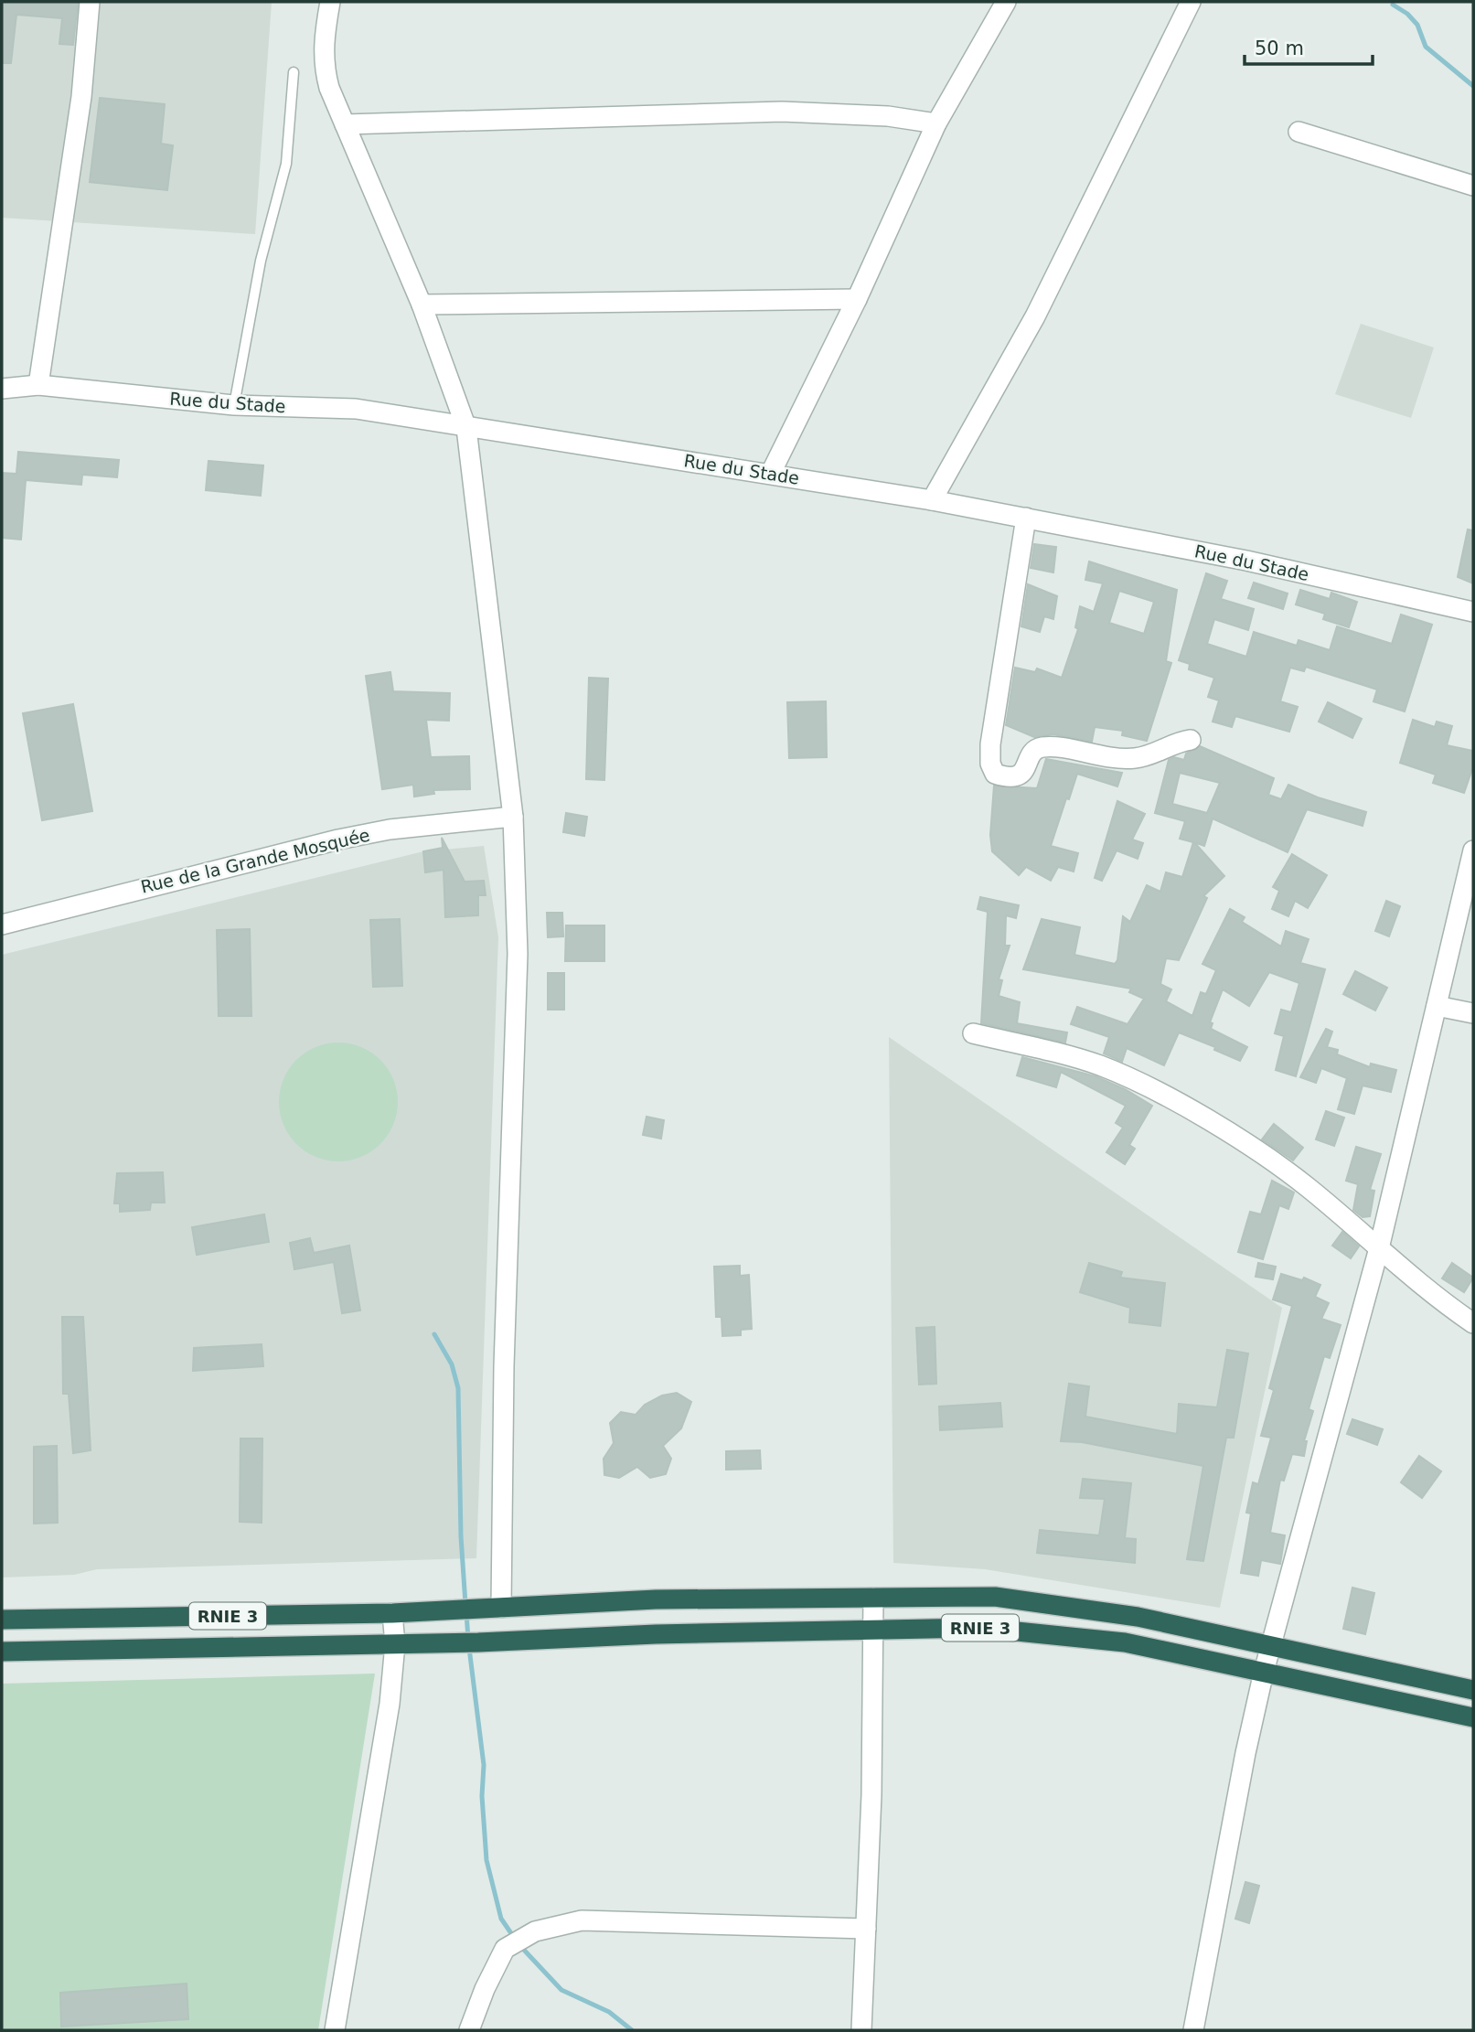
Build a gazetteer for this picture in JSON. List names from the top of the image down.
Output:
{
  "streets": {
    "highway": ["RNIE 3"],
    "street": ["Rue du Stade", "Rue de la Grande Mosquée"]
  },
  "scale_bar": "50 m"
}
